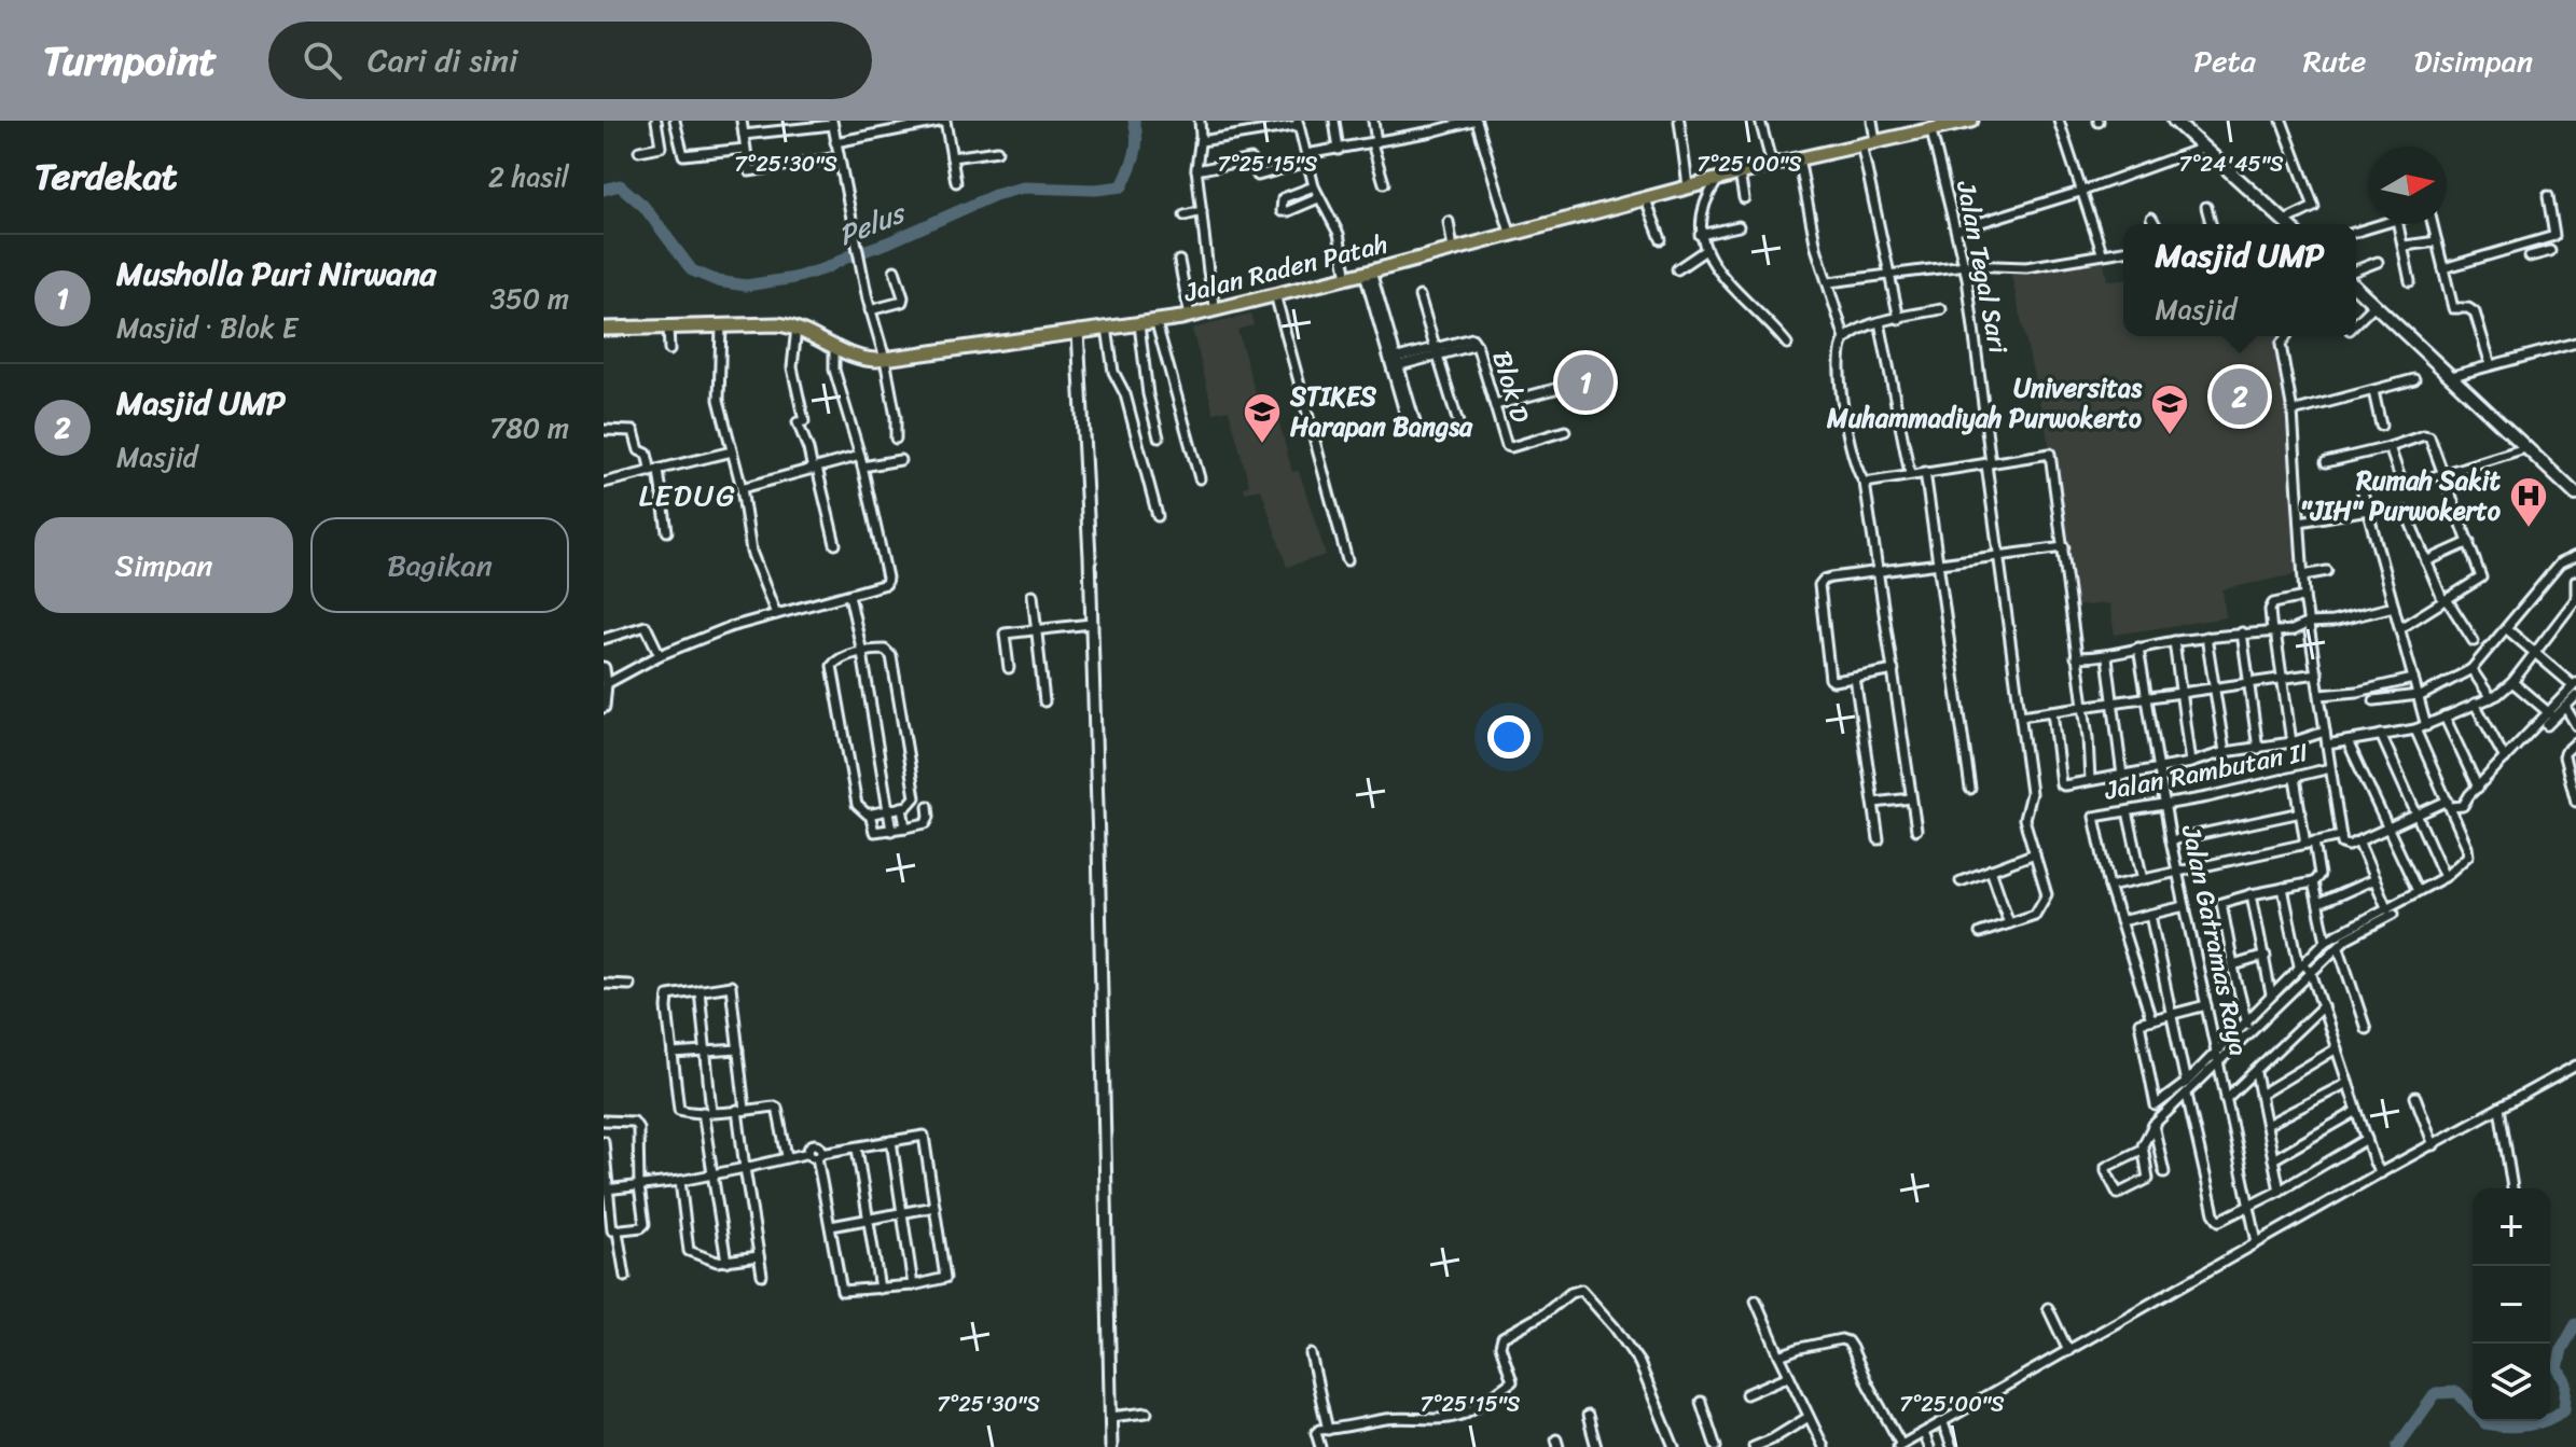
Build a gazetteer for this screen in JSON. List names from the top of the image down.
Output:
{
  "streets": {
    "main road": ["Jalan Raden Patah"],
    "street": [
      "Jalan Tegal Sari",
      "Blok D",
      "Jalan Rambutan II",
      "Jalan Gatramas Raya"
    ]
  },
  "crossings": [
    ["Jalan Tegal Sari", "Jalan Raden Patah"],
    ["Jalan Rambutan II", "Jalan Gatramas Raya"]
  ],
  "districts": ["LEDUG"],
  "water": ["Pelus"],
  "places": {
    "school or university": ["Universitas Muhammadiyah Purwokerto", "STIKES Harapan Bangsa"],
    "hospital": ["Rumah Sakit \"JIH\" Purwokerto"]
  },
  "north": "right",
  "page": {
    "header": "Turnpoint",
    "search": "Cari di sini",
    "nav": ["Peta", "Rute", "Disimpan"],
    "heading": ["Terdekat", "2 hasil"],
    "popup": ["Masjid UMP", "Masjid"],
    "list": [
      {
        "mark": "1",
        "name": "Musholla Puri Nirwana",
        "note": "Masjid · Blok E",
        "value": "350 m"
      },
      {
        "mark": "2",
        "name": "Masjid UMP",
        "note": "Masjid",
        "value": "780 m"
      }
    ],
    "pins": ["1", "2"],
    "buttons": ["Simpan", "Bagikan"],
    "map_buttons": ["+", "−"]
  },
  "coordinates": [
    "7°25'30\"S",
    "7°25'15\"S",
    "7°25'00\"S",
    "7°24'45\"S"
  ]
}
